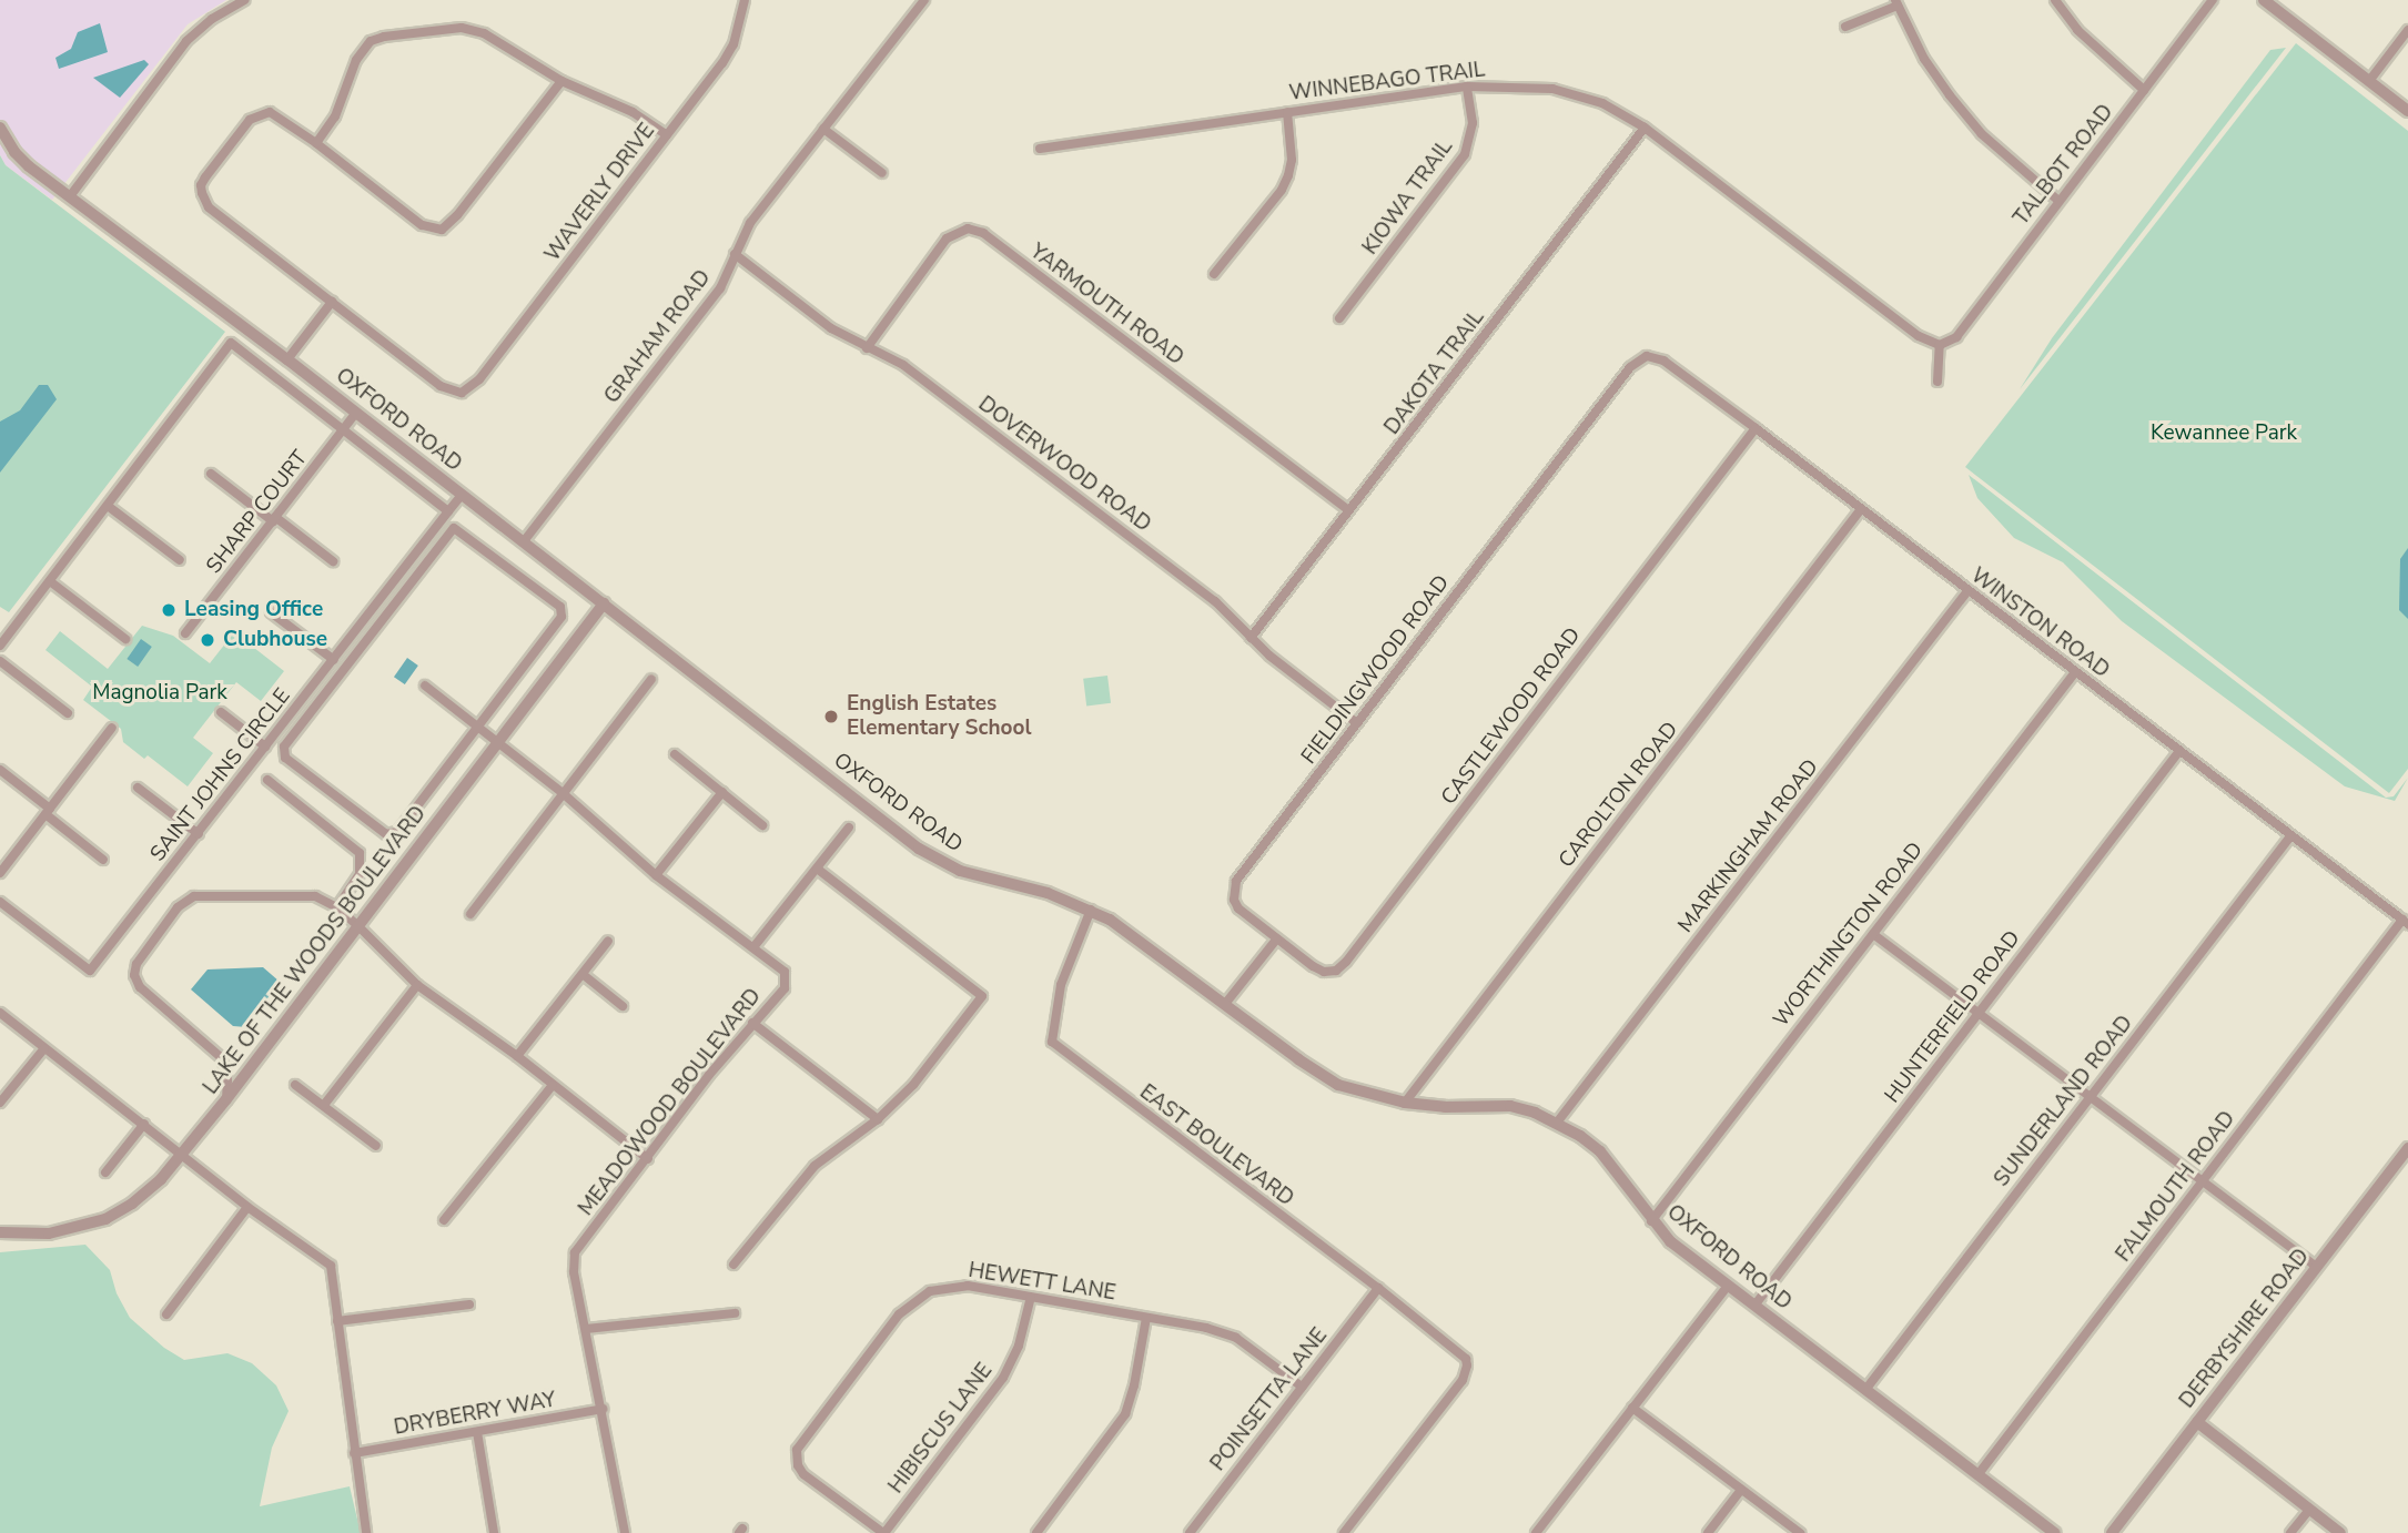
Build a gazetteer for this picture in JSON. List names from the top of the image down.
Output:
{
  "streets": {
    "street": [
      "WINNEBAGO TRAIL",
      "TALBOT ROAD",
      "WAVERLY DRIVE",
      "KIOWA TRAIL",
      "YARMOUTH ROAD",
      "GRAHAM ROAD",
      "DAKOTA TRAIL",
      "OXFORD ROAD",
      "DOVERWOOD ROAD",
      "SHARP COURT",
      "WINSTON ROAD",
      "FIELDINGWOOD ROAD",
      "CASTLEWOOD ROAD",
      "SAINT JOHNS CIRCLE",
      "CAROLTON ROAD",
      "MARKINGHAM ROAD",
      "WORTHINGTON ROAD",
      "LAKE OF THE WOODS BOULEVARD",
      "HUNTERFIELD ROAD",
      "SUNDERLAND ROAD",
      "MEADOWOOD BOULEVARD",
      "EAST BOULEVARD",
      "FALMOUTH ROAD",
      "HEWETT LANE",
      "DERBYSHIRE ROAD",
      "POINSETTA LANE",
      "DRYBERRY WAY",
      "HIBISCUS LANE"
    ]
  },
  "crossings": [
    ["WINNEBAGO TRAIL", "TALBOT ROAD"],
    ["WINNEBAGO TRAIL", "KIOWA TRAIL"],
    ["WINNEBAGO TRAIL", "DAKOTA TRAIL"],
    ["YARMOUTH ROAD", "DAKOTA TRAIL"],
    ["YARMOUTH ROAD", "DOVERWOOD ROAD"],
    ["GRAHAM ROAD", "OXFORD ROAD"],
    ["GRAHAM ROAD", "DOVERWOOD ROAD"],
    ["DAKOTA TRAIL", "DOVERWOOD ROAD"],
    ["OXFORD ROAD", "SHARP COURT"],
    ["OXFORD ROAD", "SAINT JOHNS CIRCLE"],
    ["OXFORD ROAD", "CAROLTON ROAD"],
    ["OXFORD ROAD", "MARKINGHAM ROAD"],
    ["OXFORD ROAD", "WORTHINGTON ROAD"],
    ["OXFORD ROAD", "LAKE OF THE WOODS BOULEVARD"],
    ["OXFORD ROAD", "HUNTERFIELD ROAD"],
    ["OXFORD ROAD", "SUNDERLAND ROAD"],
    ["OXFORD ROAD", "EAST BOULEVARD"],
    ["OXFORD ROAD", "FALMOUTH ROAD"],
    ["DOVERWOOD ROAD", "FIELDINGWOOD ROAD"],
    ["WINSTON ROAD", "FIELDINGWOOD ROAD"],
    ["WINSTON ROAD", "CASTLEWOOD ROAD"],
    ["WINSTON ROAD", "CAROLTON ROAD"],
    ["WINSTON ROAD", "MARKINGHAM ROAD"],
    ["WINSTON ROAD", "WORTHINGTON ROAD"],
    ["WINSTON ROAD", "HUNTERFIELD ROAD"],
    ["WINSTON ROAD", "SUNDERLAND ROAD"],
    ["WINSTON ROAD", "FALMOUTH ROAD"],
    ["FIELDINGWOOD ROAD", "CASTLEWOOD ROAD"],
    ["LAKE OF THE WOODS BOULEVARD", "MEADOWOOD BOULEVARD"],
    ["MEADOWOOD BOULEVARD", "DRYBERRY WAY"],
    ["EAST BOULEVARD", "POINSETTA LANE"],
    ["HEWETT LANE", "POINSETTA LANE"],
    ["HEWETT LANE", "HIBISCUS LANE"]
  ],
  "parks": ["Kewannee Park", "Magnolia Park"],
  "places": ["Leasing Office", "Clubhouse", "English Estates Elementary School"]
}
